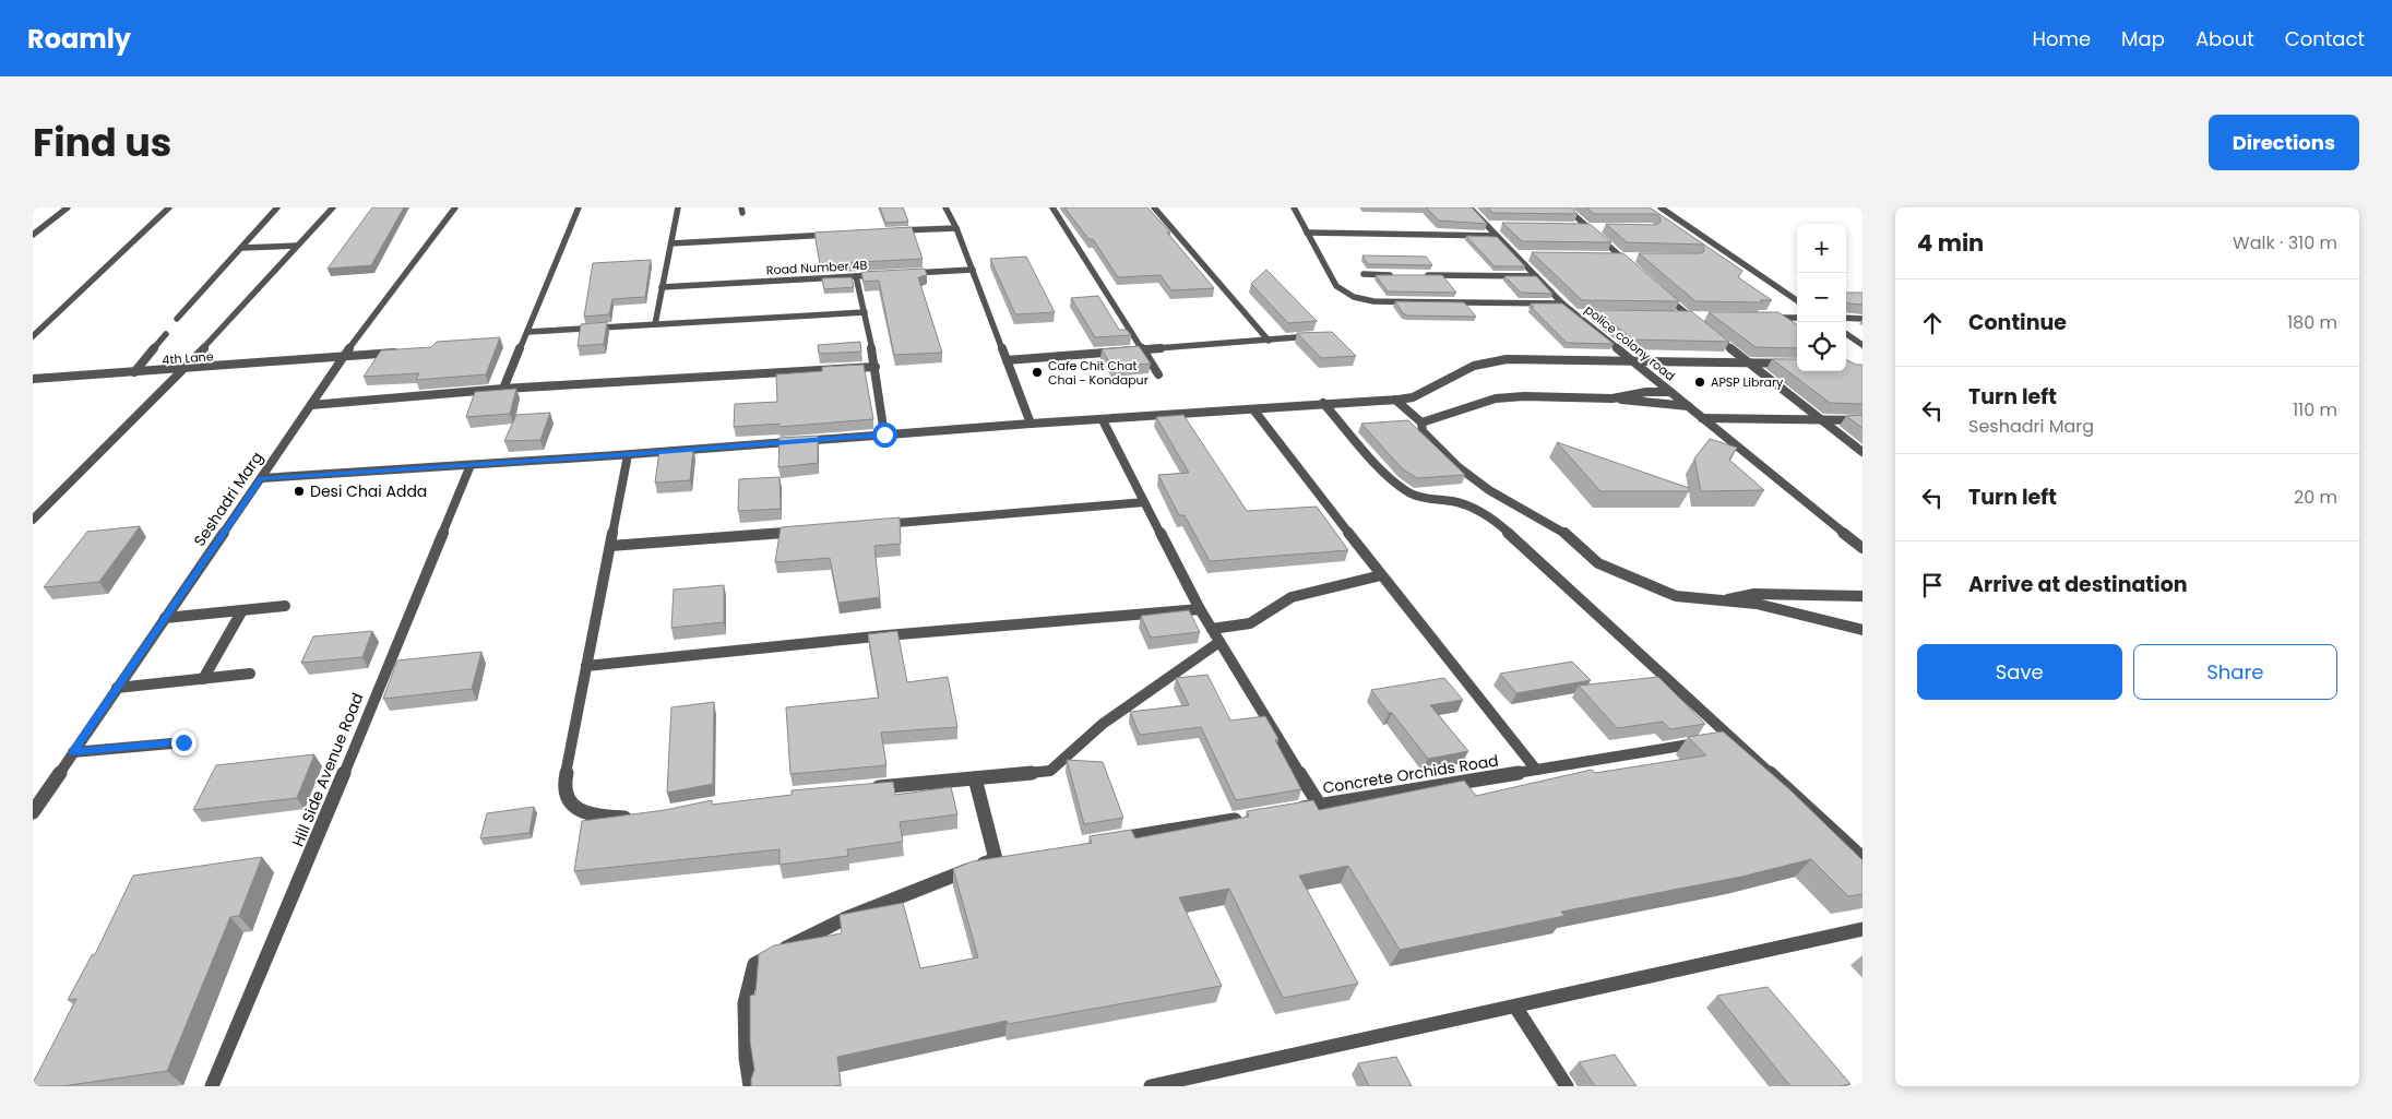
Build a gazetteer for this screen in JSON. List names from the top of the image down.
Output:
{
  "streets": {
    "street": [
      "Road Number 4B",
      "police colony road",
      "4th Lane",
      "Seshadri Marg",
      "Hill Side Avenue Road",
      "Concrete Orchids Road"
    ]
  },
  "crossings": [
    ["4th Lane", "Seshadri Marg"]
  ],
  "places": ["Cafe Chit Chat Chai - Kondapur", "APSP Library", "Desi Chai Adda"],
  "page": {
    "header": "Roamly",
    "nav": [
      "Home",
      "Map",
      "About",
      "Contact"
    ],
    "title": "Find us",
    "buttons": [
      "Directions",
      ["Save", "Share"]
    ],
    "heading": ["4 min", "Walk · 310 m"],
    "map_buttons": ["+", "−"],
    "list": [
      ["Continue", "180 m"],
      ["Turn left", "Seshadri Marg", "110 m"],
      ["Turn left", "20 m"],
      "Arrive at destination"
    ]
  }
}
